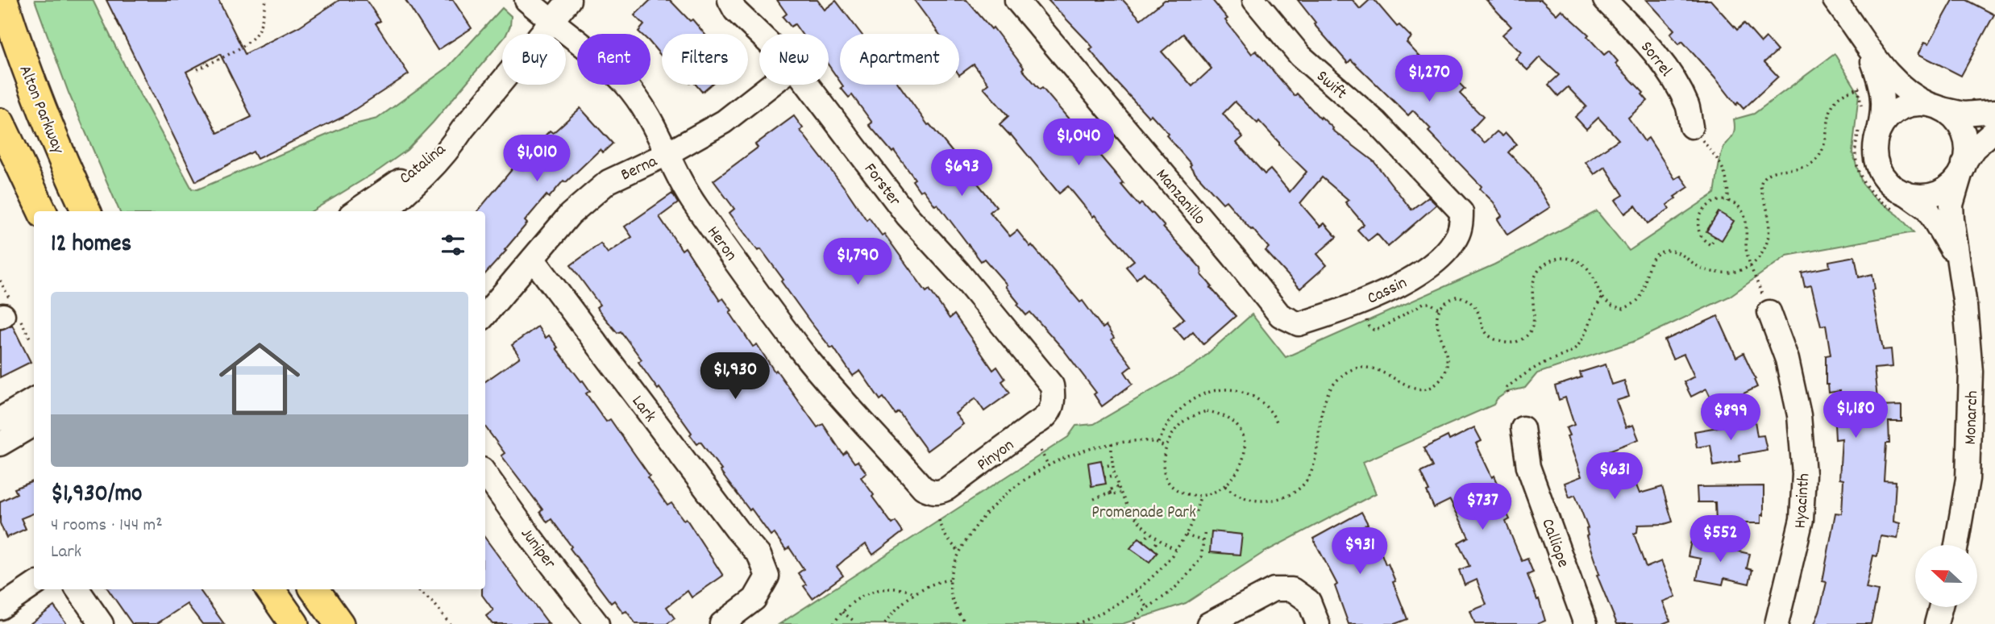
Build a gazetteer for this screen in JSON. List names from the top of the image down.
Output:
{
  "streets": {
    "main road": ["Alton Parkway"],
    "street": [
      "Sorrel",
      "Swift",
      "Catalina",
      "Berna",
      "Forster",
      "Manzanillo",
      "Heron",
      "Cassin",
      "Lark",
      "Monarch",
      "Pinyon",
      "Hyacinth",
      "Calliope",
      "Juniper"
    ]
  },
  "crossings": [
    ["Swift", "Cassin"],
    ["Catalina", "Heron"],
    ["Berna", "Heron"],
    ["Berna", "Lark"],
    ["Forster", "Pinyon"],
    ["Manzanillo", "Cassin"],
    ["Heron", "Pinyon"]
  ],
  "parks": ["Promenade Park"],
  "north": "left",
  "page": {
    "chip": [
      "Buy",
      "Rent",
      "Filters",
      "New",
      "Apartment"
    ],
    "price": [
      "$1,270",
      "$1,040",
      "$1,010",
      "$693",
      "$1,790",
      "$1,930",
      "$1,180",
      "$899",
      "$631",
      "$737",
      "$552",
      "$931"
    ],
    "heading": "12 homes",
    "list": [
      {
        "name": "$1,930/mo",
        "note": "4 rooms · 144 m² · Lark"
      }
    ]
  }
}
